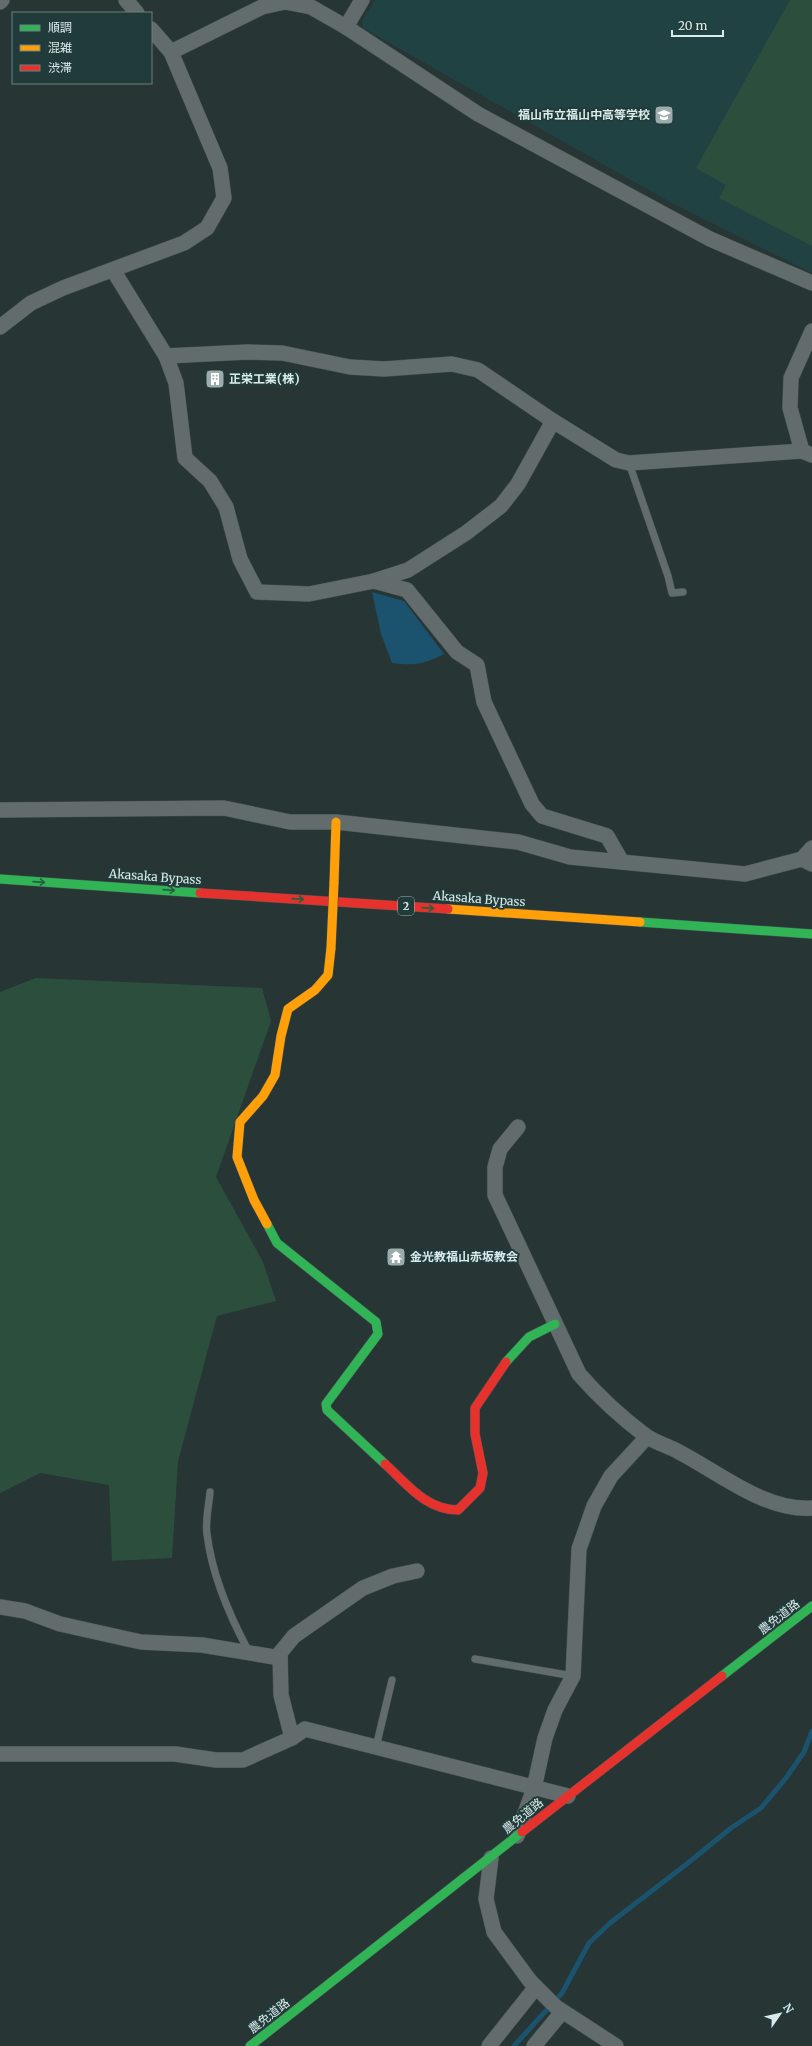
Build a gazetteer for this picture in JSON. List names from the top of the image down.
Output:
{
  "streets": {
    "main road": ["Akasaka Bypass", "2", "農免道路"]
  },
  "places": {
    "school or university": ["福山市立福山中高等学校"],
    "building": ["正栄工業(株)"],
    "temple": ["金光教福山赤坂教会"]
  },
  "legend": ["順調", "混雑", "渋滞"],
  "scale_bar": "20 m",
  "north": "top right"
}
